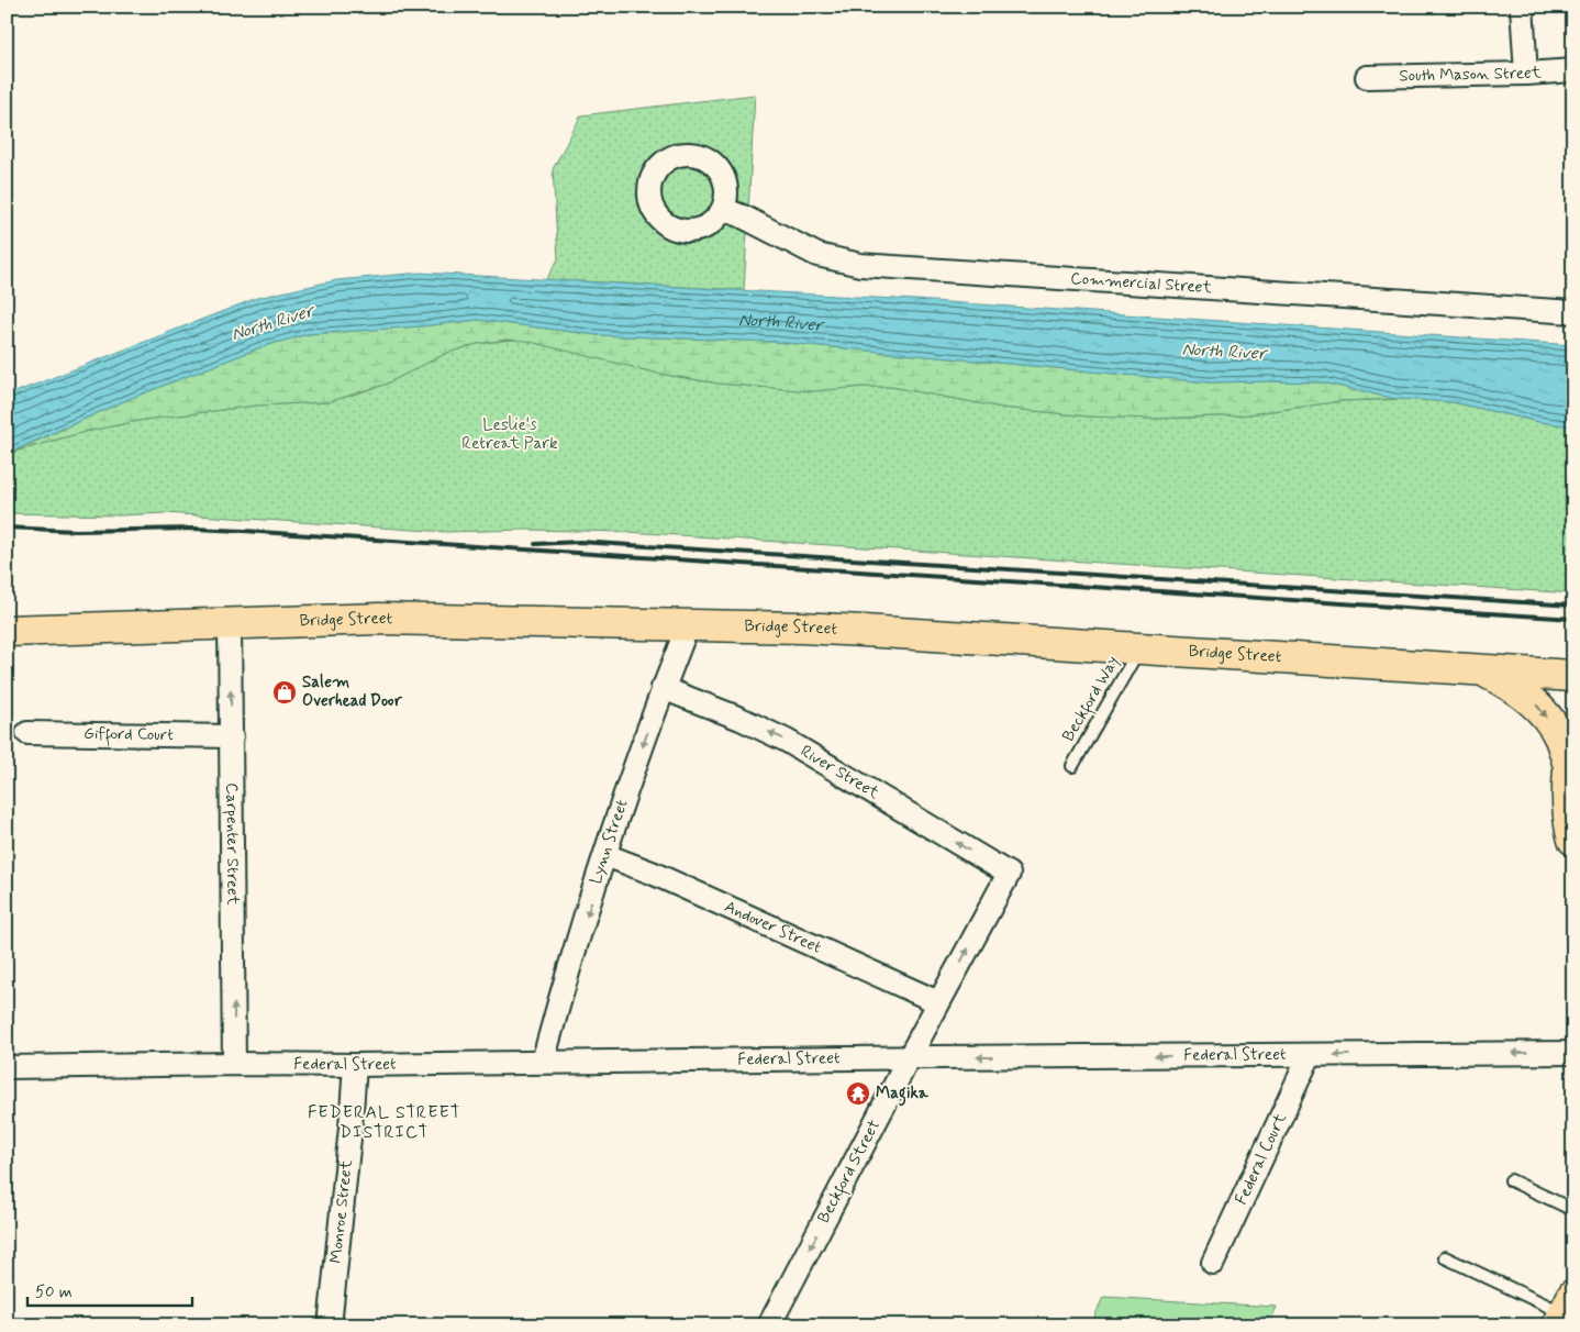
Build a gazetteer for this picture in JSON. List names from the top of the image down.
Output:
{
  "streets": {
    "main road": ["Bridge Street"],
    "street": [
      "South Mason Street",
      "Commercial Street",
      "Gifford Court",
      "River Street",
      "Lynn Street",
      "Carpenter Street",
      "Andover Street",
      "Federal Street",
      "Federal Court",
      "Beckford Street",
      "Monroe Street"
    ],
    "lane": ["Beckford Way"]
  },
  "crossings": [
    ["Bridge Street", "Beckford Way"],
    ["Bridge Street", "Lynn Street"],
    ["Bridge Street", "Carpenter Street"],
    ["Gifford Court", "Carpenter Street"],
    ["River Street", "Lynn Street"],
    ["River Street", "Beckford Street"],
    ["Lynn Street", "Andover Street"],
    ["Lynn Street", "Federal Street"],
    ["Carpenter Street", "Federal Street"],
    ["Andover Street", "Beckford Street"],
    ["Federal Street", "Federal Court"],
    ["Federal Street", "Beckford Street"],
    ["Federal Street", "Monroe Street"]
  ],
  "one_way": [
    "River Street",
    "Lynn Street",
    "Carpenter Street",
    "Federal Street"
  ],
  "districts": ["FEDERAL STREET DISTRICT"],
  "water": ["North River"],
  "parks": ["Leslie's Retreat Park"],
  "places": {
    "shop": ["Salem Overhead Door"],
    "temple": ["Magika"]
  },
  "scale_bar": "50 m"
}
